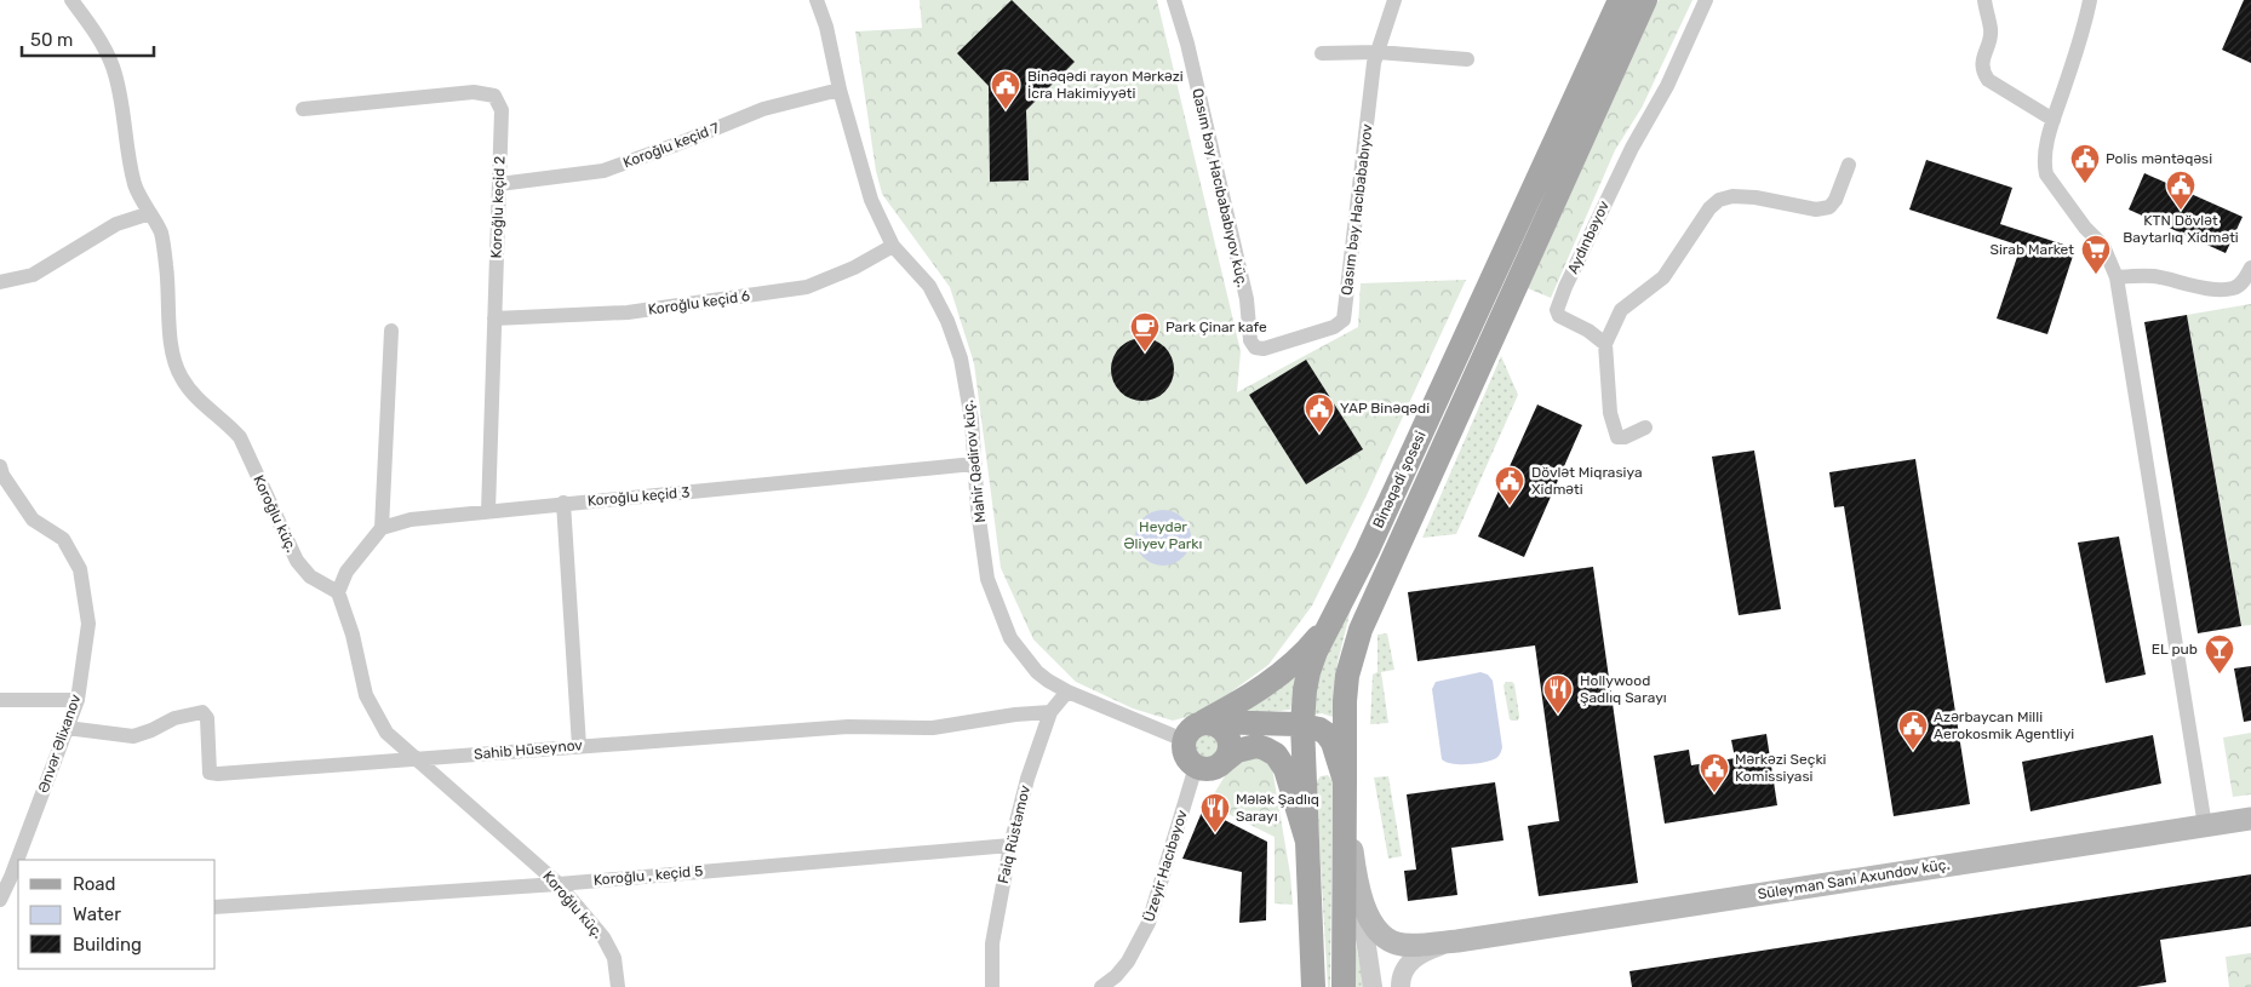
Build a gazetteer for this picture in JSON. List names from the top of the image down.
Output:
{
  "streets": {
    "main road": ["Binəqədi şosesi", "Süleyman Sani Axundov küç."],
    "street": [
      "Koroğlu keçid 7",
      "Qasım bəy Hacıbababıyov küç.",
      "Koroğlu keçid 2",
      "Qasım bəy Hacıbababıyov",
      "Aydınbəyov",
      "Koroğlu keçid 6",
      "Mahir Qədirov küç.",
      "Koroğlu keçid 3",
      "Koroğlu küç.",
      "Ənvər Əlixanov",
      "Sahib Hüseynov",
      "Faiq Rüstəmov",
      "Üzeyir Hacıbəyov",
      "Koroğlu , keçid 5"
    ]
  },
  "crossings": [
    ["Koroğlu keçid 7", "Koroğlu keçid 2"],
    ["Koroğlu keçid 7", "Mahir Qədirov küç."],
    ["Qasım bəy Hacıbababıyov küç.", "Qasım bəy Hacıbababıyov"],
    ["Koroğlu keçid 2", "Koroğlu keçid 6"],
    ["Koroğlu keçid 2", "Koroğlu keçid 3"],
    ["Koroğlu keçid 6", "Mahir Qədirov küç."],
    ["Mahir Qədirov küç.", "Koroğlu keçid 3"],
    ["Mahir Qədirov küç.", "Faiq Rüstəmov"],
    ["Mahir Qədirov küç.", "Üzeyir Hacıbəyov"],
    ["Binəqədi şosesi", "Süleyman Sani Axundov küç."],
    ["Koroğlu küç.", "Sahib Hüseynov"],
    ["Koroğlu küç.", "Koroğlu , keçid 5"],
    ["Ənvər Əlixanov", "Sahib Hüseynov"],
    ["Sahib Hüseynov", "Faiq Rüstəmov"],
    ["Faiq Rüstəmov", "Koroğlu , keçid 5"]
  ],
  "parks": ["Heydər Əliyev Parkı"],
  "places": {
    "public building": [
      "Binəqədi rayon Mərkəzi İcra Hakimiyyəti",
      "Polis məntəqəsi",
      "KTN Dövlət Baytarlıq Xidməti",
      "YAP Binəqədi",
      "Dövlət Miqrasiya Xidməti",
      "Azərbaycan Milli Aerokosmik Agentliyi",
      "Mərkəzi Seçki Komissiyasi"
    ],
    "supermarket": ["Sirab Market"],
    "cafe": ["Park Çinar kafe"],
    "bar": ["EL pub"],
    "restaurant": ["Hollywood Şadlıq Sarayı", "Mələk Şadlıq Sarayı"]
  },
  "legend": ["Road", "Water", "Building"],
  "scale_bar": "50 m"
}
